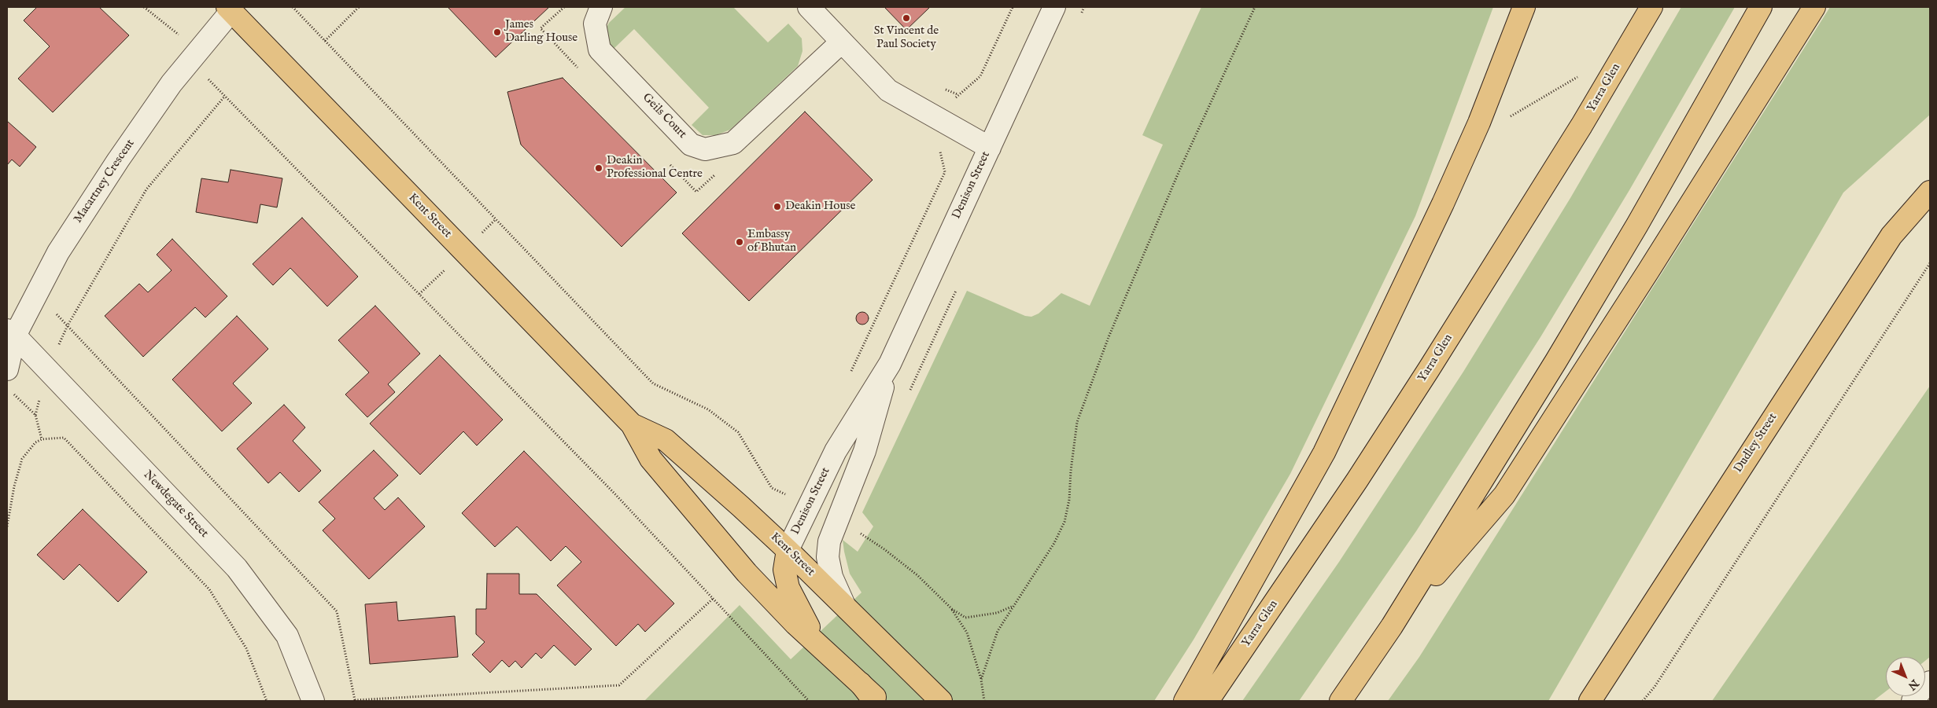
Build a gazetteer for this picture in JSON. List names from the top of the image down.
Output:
{
  "streets": {
    "main road": [
      "Yarra Glen",
      "Denison Street",
      "Kent Street",
      "Dudley Street"
    ],
    "street": ["Geils Court", "Macartney Crescent", "Newdegate Street"]
  },
  "crossings": [
    ["Macartney Crescent", "Kent Street"],
    ["Macartney Crescent", "Newdegate Street"],
    ["Denison Street", "Kent Street"]
  ],
  "places": [
    "St Vincent de Paul Society",
    "James Darling House",
    "Deakin Professional Centre",
    "Deakin House",
    "Embassy of Bhutan"
  ],
  "north": "bottom right"
}
